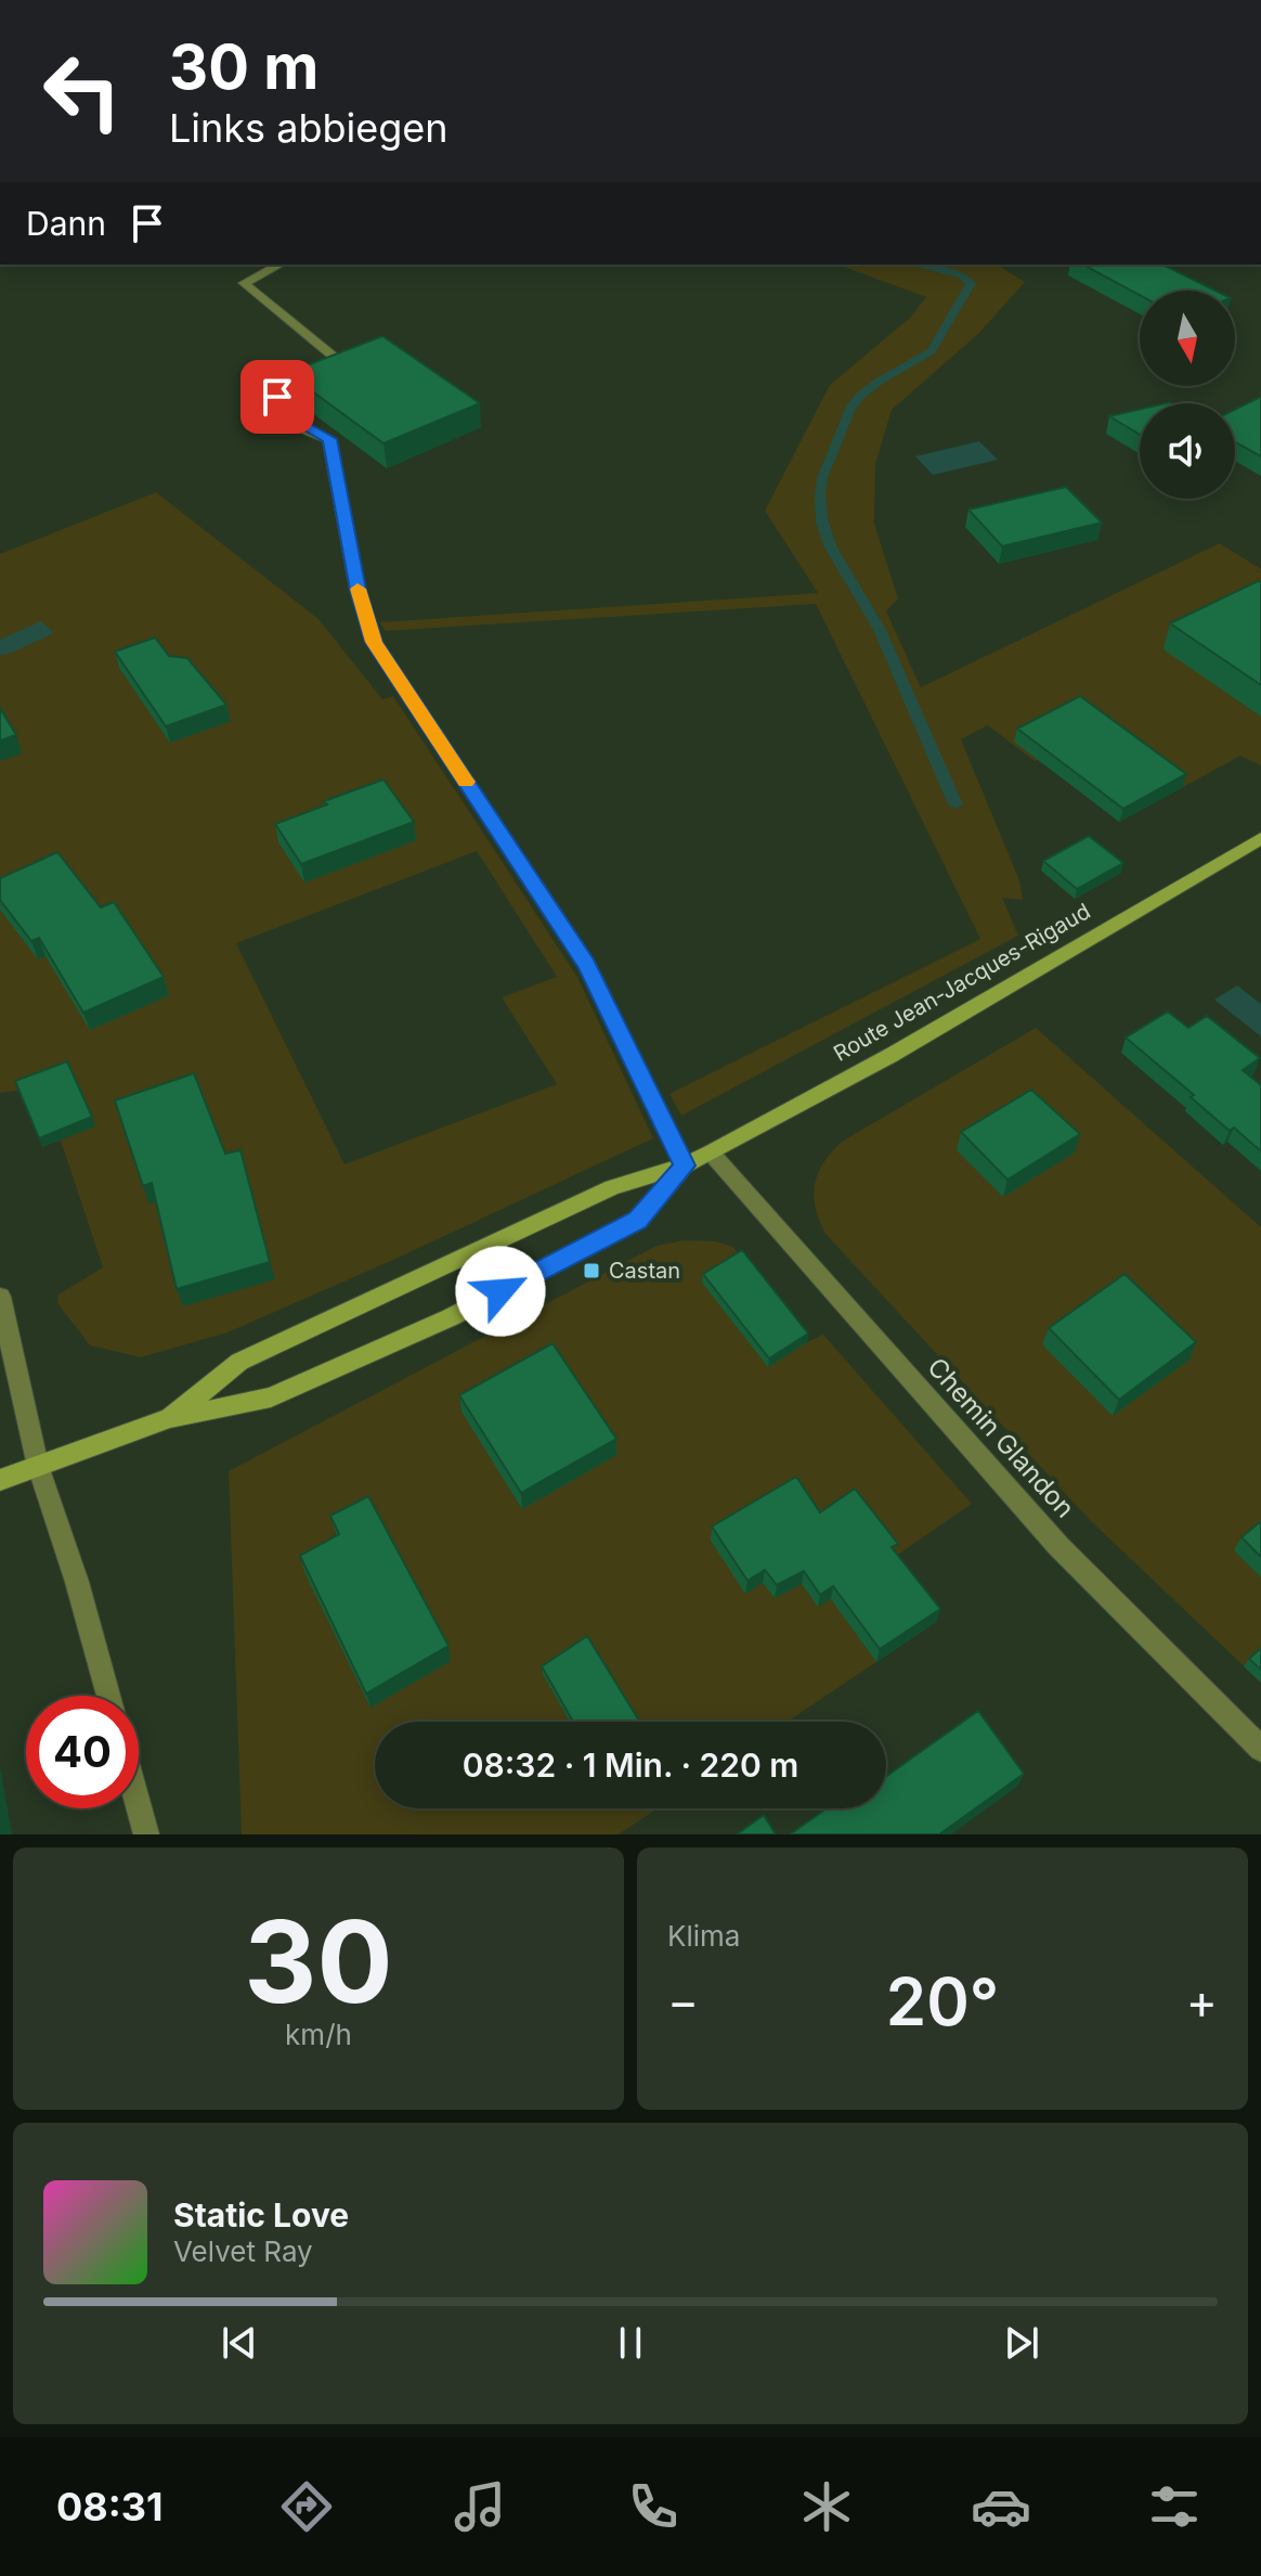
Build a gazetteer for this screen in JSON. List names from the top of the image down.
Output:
{
  "streets": {
    "street": ["Route Jean-Jacques-Rigaud", "Chemin Glandon"]
  },
  "crossings": [
    ["Route Jean-Jacques-Rigaud", "Chemin Glandon"]
  ],
  "places": {
    "transit": ["Castan"]
  },
  "north": "bottom",
  "page": {
    "turn": ["30 m", "Links abbiegen"],
    "then": "Dann",
    "limit": "40",
    "trip": "08:32 · 1 Min. · 220 m",
    "tile": [
      ["30", "km/h"],
      "Klima"
    ],
    "heat": ["−", "20°", "+"],
    "song": ["Static Love", "Velvet Ray"],
    "tabs": "08:31"
  }
}
